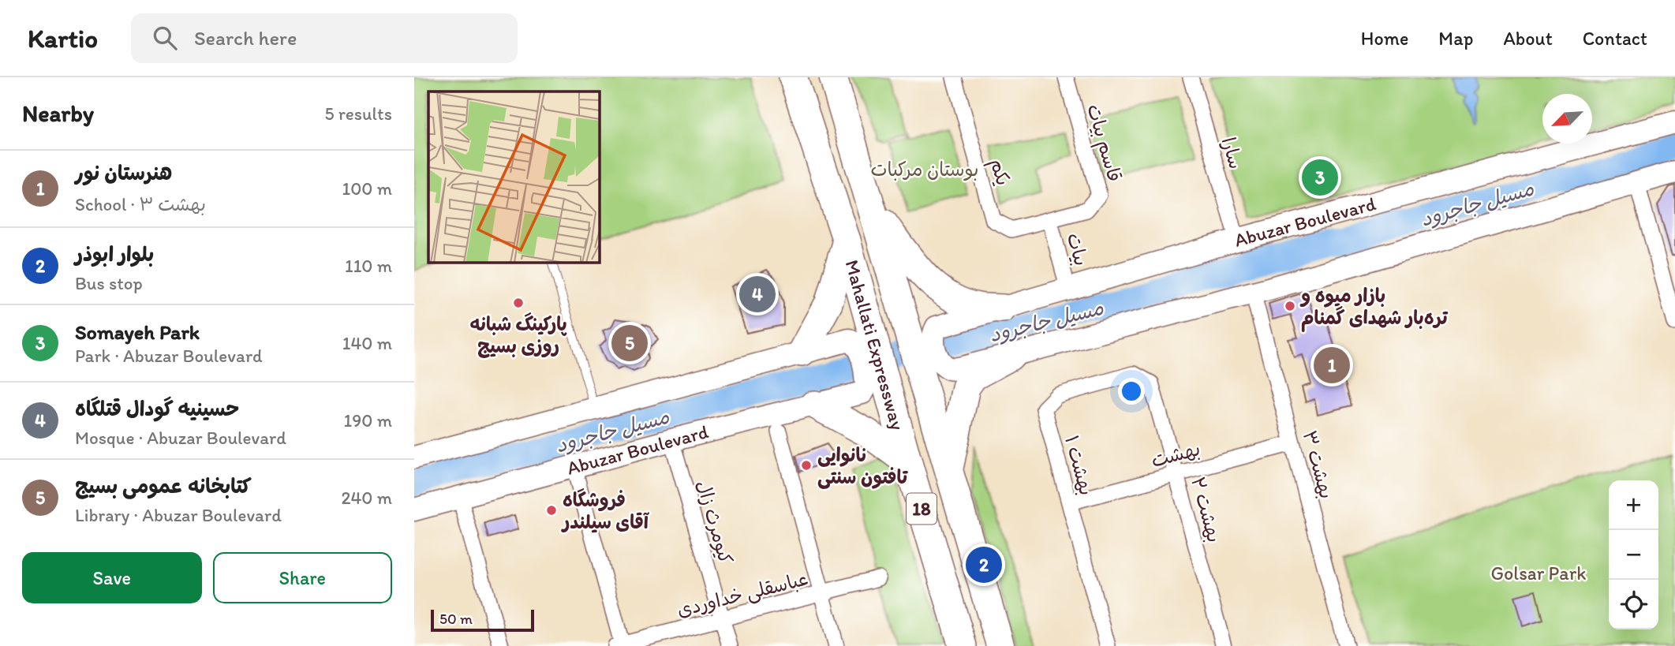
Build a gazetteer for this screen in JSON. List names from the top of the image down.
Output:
{
  "streets": {
    "highway": ["Mahallati Expressway", "18"],
    "main road": ["Abuzar Boulevard"],
    "street": [
      "قاسم بیات",
      "سارا",
      "یکم",
      "بیات",
      "بهشت",
      "بهشت ۳",
      "بهشت ۱",
      "بهشت ۲",
      "کیومرث زال",
      "عباسقلی خداوردی"
    ]
  },
  "crossings": [
    ["قاسم بیات", "یکم"],
    ["قاسم بیات", "بیات"],
    ["سارا", "Abuzar Boulevard"],
    ["یکم", "بیات"],
    ["Abuzar Boulevard", "بیات"],
    ["Abuzar Boulevard", "Mahallati Expressway"],
    ["Abuzar Boulevard", "کیومرث زال"],
    ["بهشت", "بهشت ۳"],
    ["بهشت", "بهشت ۱"],
    ["بهشت", "بهشت ۲"],
    ["بهشت ۱", "بهشت ۲"],
    ["کیومرث زال", "عباسقلی خداوردی"]
  ],
  "water": ["مسیل جاجرود"],
  "parks": ["بوستان مرکبات", "Golsar Park"],
  "places": [
    "پارکینگ شبانه روزی بسیج",
    "بازار میوه و تره‌بار شهدای گمنام",
    "نانوایی تافتون سنتی",
    "فروشگاه آقای سیلندر"
  ],
  "scale_bar": "50 m",
  "north": "bottom left",
  "page": {
    "header": "Kartio",
    "search": "Search here",
    "nav": [
      "Home",
      "Map",
      "About",
      "Contact"
    ],
    "heading": ["Nearby", "5 results"],
    "list": [
      {
        "mark": "1",
        "name": "هنرستان نور",
        "note": "School · بهشت ۳",
        "value": "100 m"
      },
      {
        "mark": "2",
        "name": "بلوار ابوذر",
        "note": "Bus stop",
        "value": "110 m"
      },
      {
        "mark": "3",
        "name": "Somayeh Park",
        "note": "Park · Abuzar Boulevard",
        "value": "140 m"
      },
      {
        "mark": "4",
        "name": "حسینیه گودال قتلگاه",
        "note": "Mosque · Abuzar Boulevard",
        "value": "190 m"
      },
      {
        "mark": "5",
        "name": "کتابخانه عمومی بسیج",
        "note": "Library · Abuzar Boulevard",
        "value": "240 m"
      }
    ],
    "pins": [
      "3",
      "4",
      "5",
      "1",
      "2"
    ],
    "map_buttons": ["+", "−"],
    "buttons": ["Save", "Share"],
    "scale": "50 m"
  }
}
